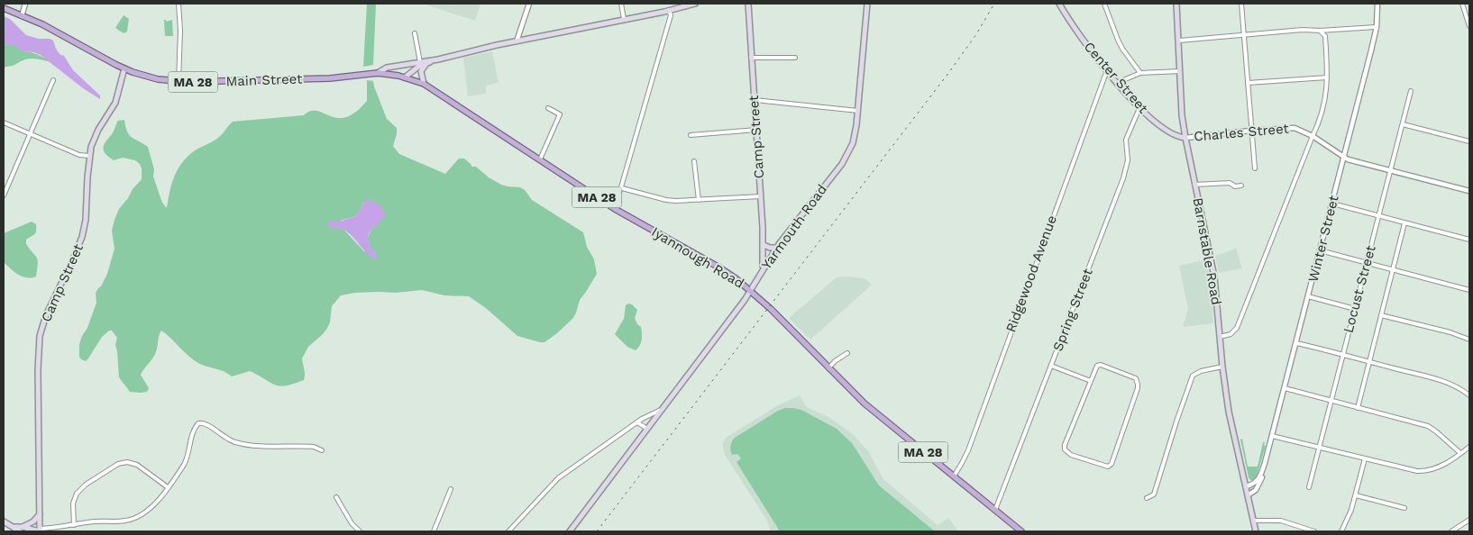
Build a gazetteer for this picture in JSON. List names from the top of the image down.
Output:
{
  "streets": {
    "main road": [
      "Center Street",
      "Main Street",
      "MA 28",
      "Camp Street",
      "Yarmouth Road",
      "Barnstable Road",
      "Iyannough Road"
    ],
    "street": [
      "Charles Street",
      "Winter Street",
      "Ridgewood Avenue",
      "Locust Street",
      "Spring Street"
    ]
  },
  "crossings": [
    ["Center Street", "Charles Street"],
    ["Center Street", "Barnstable Road"],
    ["Center Street", "Ridgewood Avenue"],
    ["Center Street", "Spring Street"],
    ["Main Street", "Camp Street"],
    ["Main Street", "Iyannough Road"],
    ["Charles Street", "Winter Street"],
    ["Charles Street", "Barnstable Road"],
    ["Charles Street", "Locust Street"],
    ["Camp Street", "Yarmouth Road"],
    ["Yarmouth Road", "Iyannough Road"],
    ["Winter Street", "Barnstable Road"],
    ["Iyannough Road", "Ridgewood Avenue"],
    ["Iyannough Road", "Spring Street"]
  ]
}
